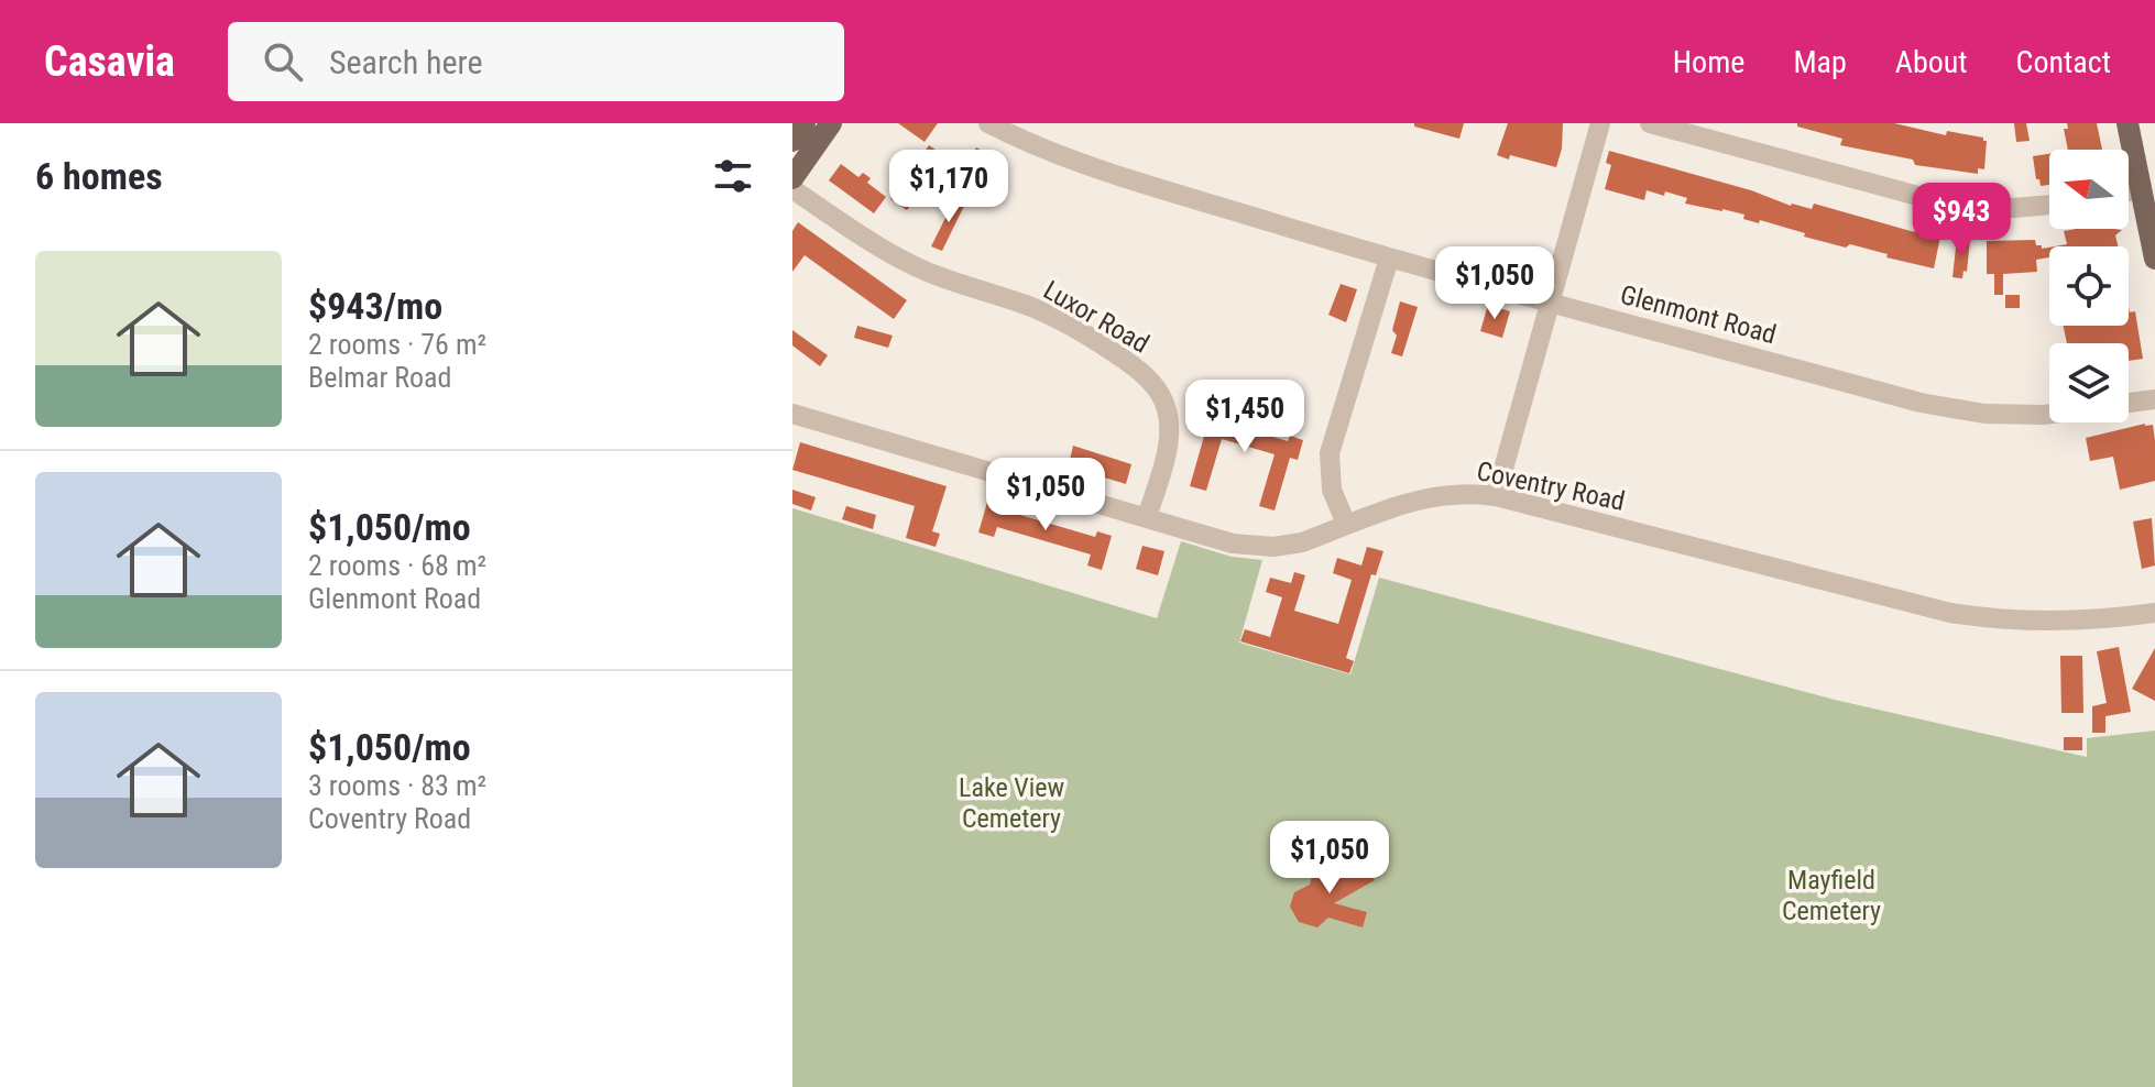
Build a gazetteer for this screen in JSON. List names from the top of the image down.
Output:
{
  "streets": {
    "street": ["Glenmont Road", "Luxor Road", "Coventry Road"]
  },
  "crossings": [
    ["Luxor Road", "Coventry Road"]
  ],
  "parks": ["Lake View Cemetery", "Mayfield Cemetery"],
  "north": "left",
  "page": {
    "header": "Casavia",
    "search": "Search here",
    "nav": [
      "Home",
      "Map",
      "About",
      "Contact"
    ],
    "heading": "6 homes",
    "price": [
      "$1,170",
      "$943",
      "$1,050",
      "$1,450",
      "$1,050",
      "$1,050"
    ],
    "list": [
      {
        "name": "$943/mo",
        "note": "2 rooms · 76 m² · Belmar Road"
      },
      {
        "name": "$1,050/mo",
        "note": "2 rooms · 68 m² · Glenmont Road"
      },
      {
        "name": "$1,050/mo",
        "note": "3 rooms · 83 m² · Coventry Road"
      }
    ]
  }
}
